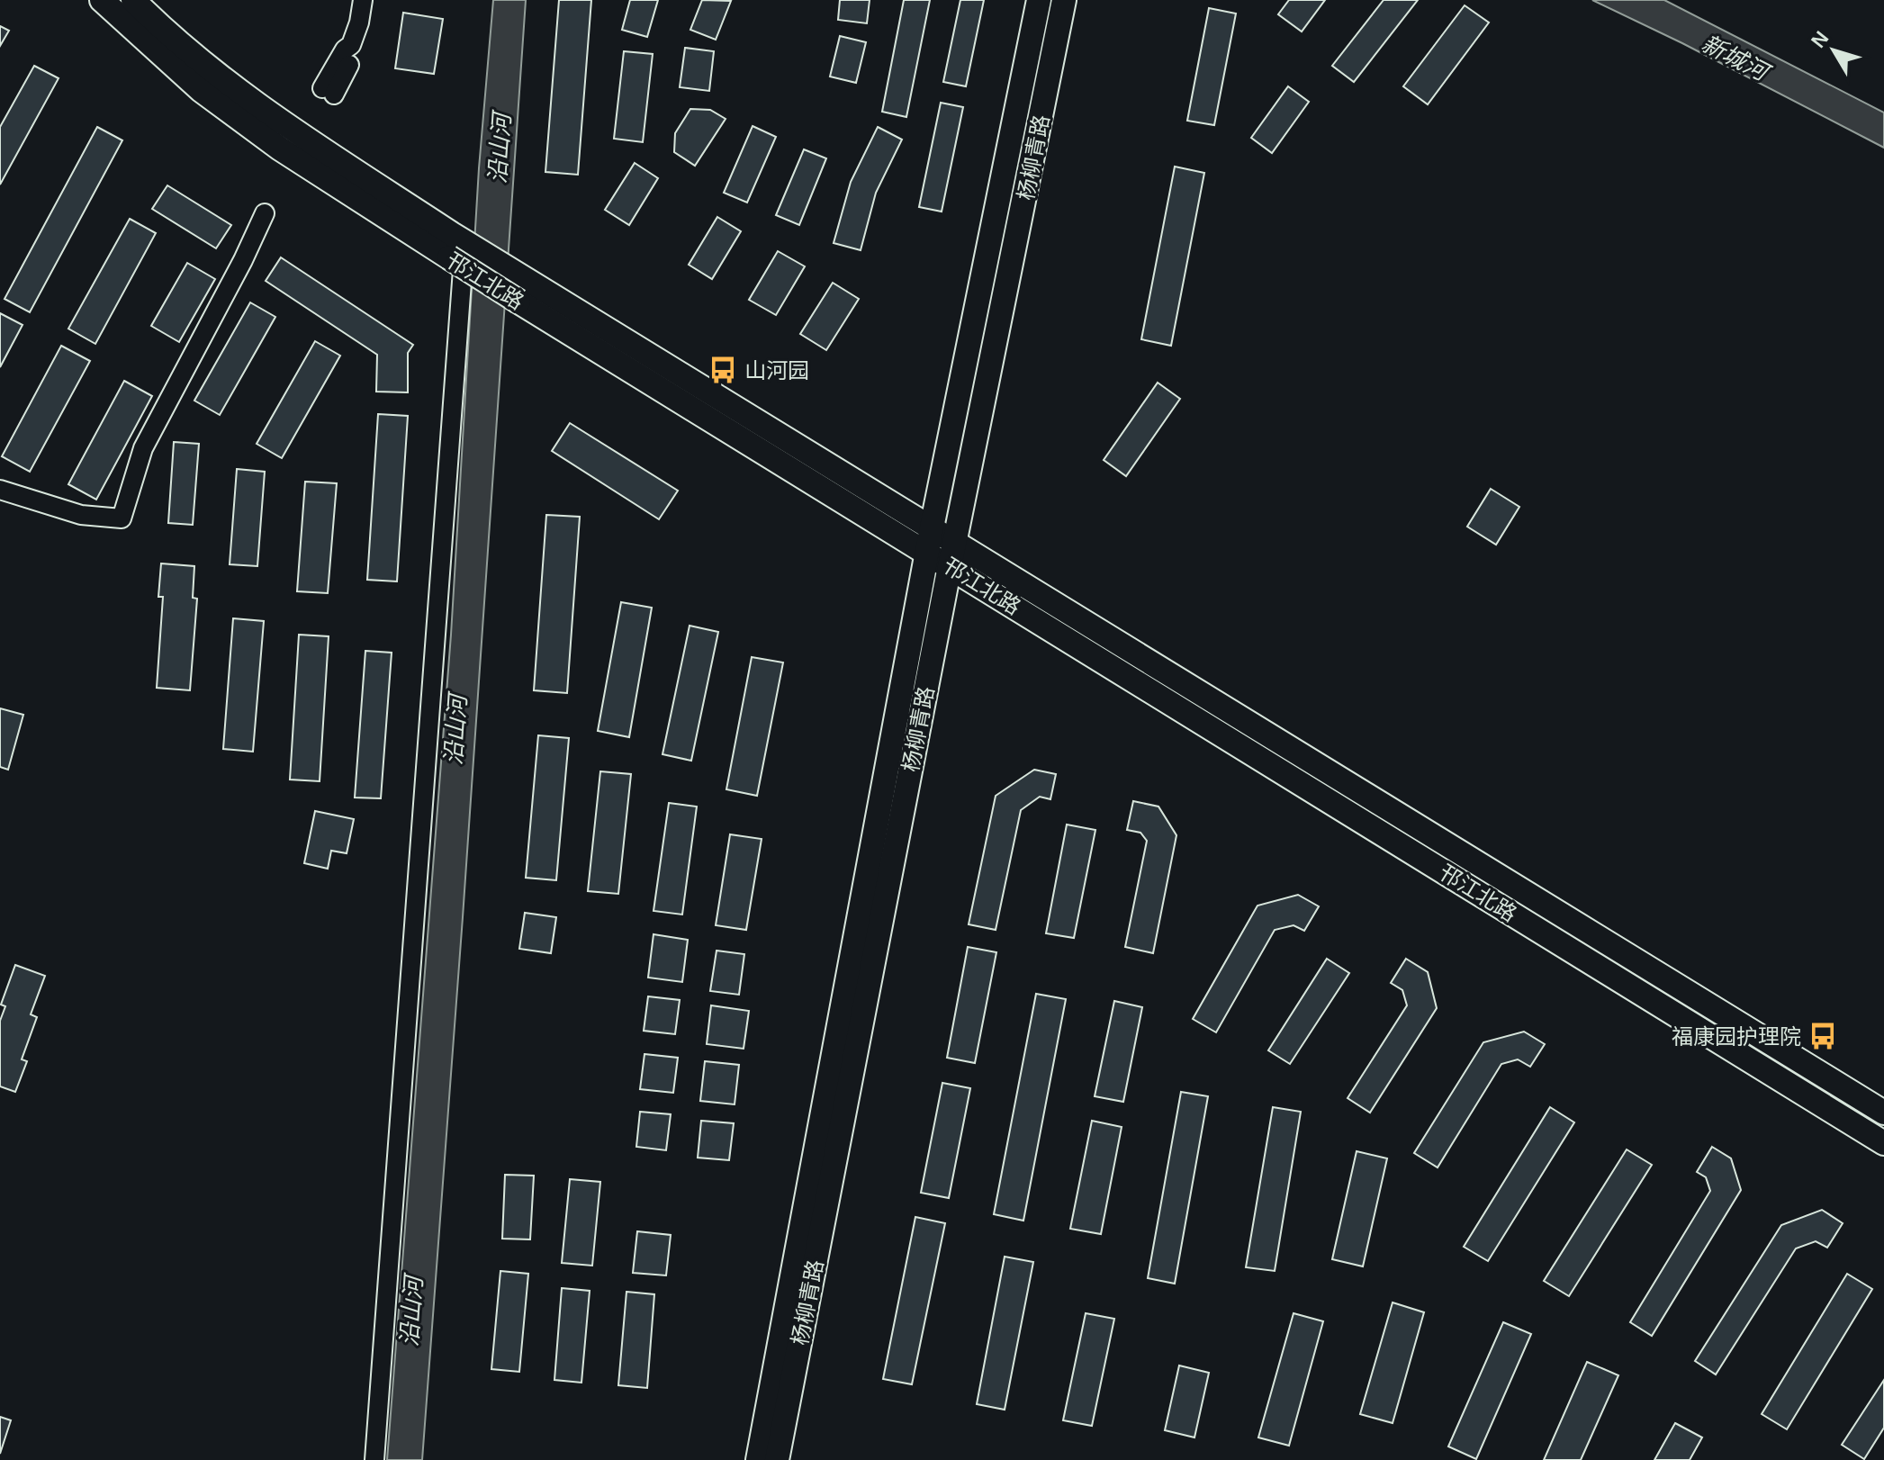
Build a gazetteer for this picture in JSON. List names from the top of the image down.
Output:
{
  "streets": {
    "main road": ["杨柳青路", "邗江北路"]
  },
  "crossings": [
    ["杨柳青路", "邗江北路"]
  ],
  "water": ["新城河", "沿山河"],
  "places": {
    "bus stop": ["山河园", "福康园护理院"]
  },
  "north": "top left"
}
